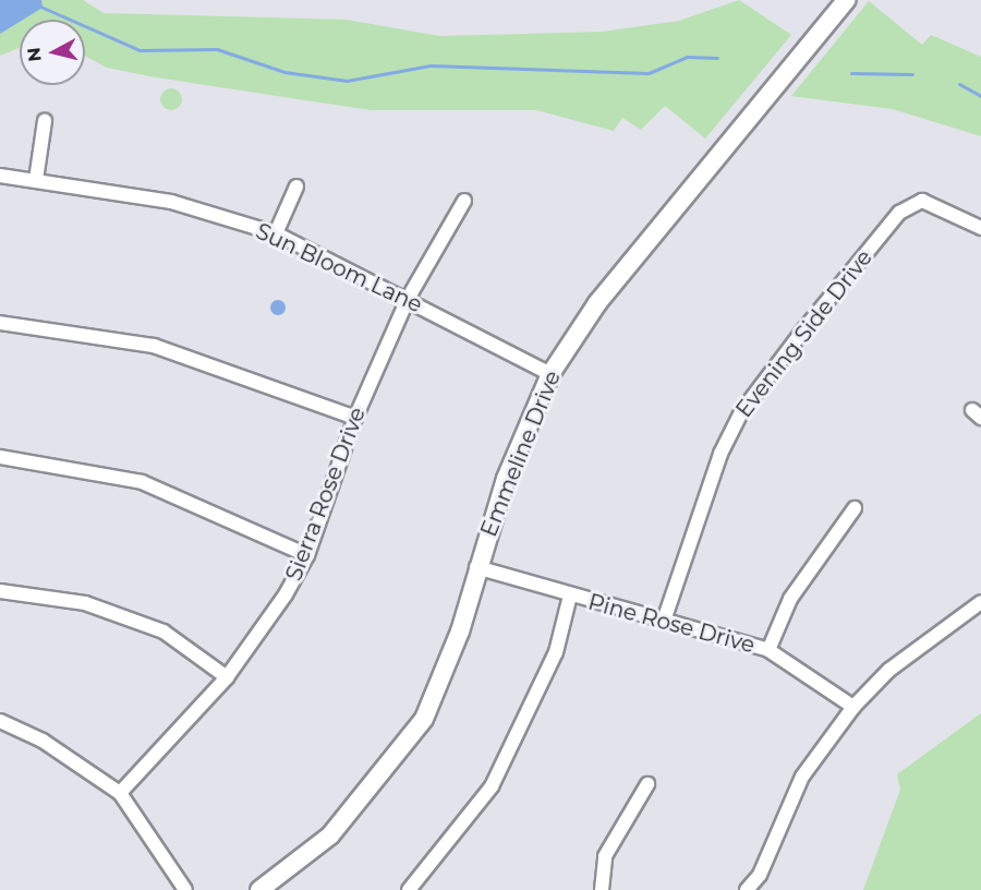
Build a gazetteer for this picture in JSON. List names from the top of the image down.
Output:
{
  "streets": {
    "street": [
      "Sun Bloom Lane",
      "Evening Side Drive",
      "Emmeline Drive",
      "Sierra Rose Drive",
      "Pine Rose Drive"
    ]
  },
  "crossings": [
    ["Sun Bloom Lane", "Emmeline Drive"],
    ["Sun Bloom Lane", "Sierra Rose Drive"],
    ["Evening Side Drive", "Pine Rose Drive"],
    ["Emmeline Drive", "Pine Rose Drive"]
  ],
  "north": "left"
}
